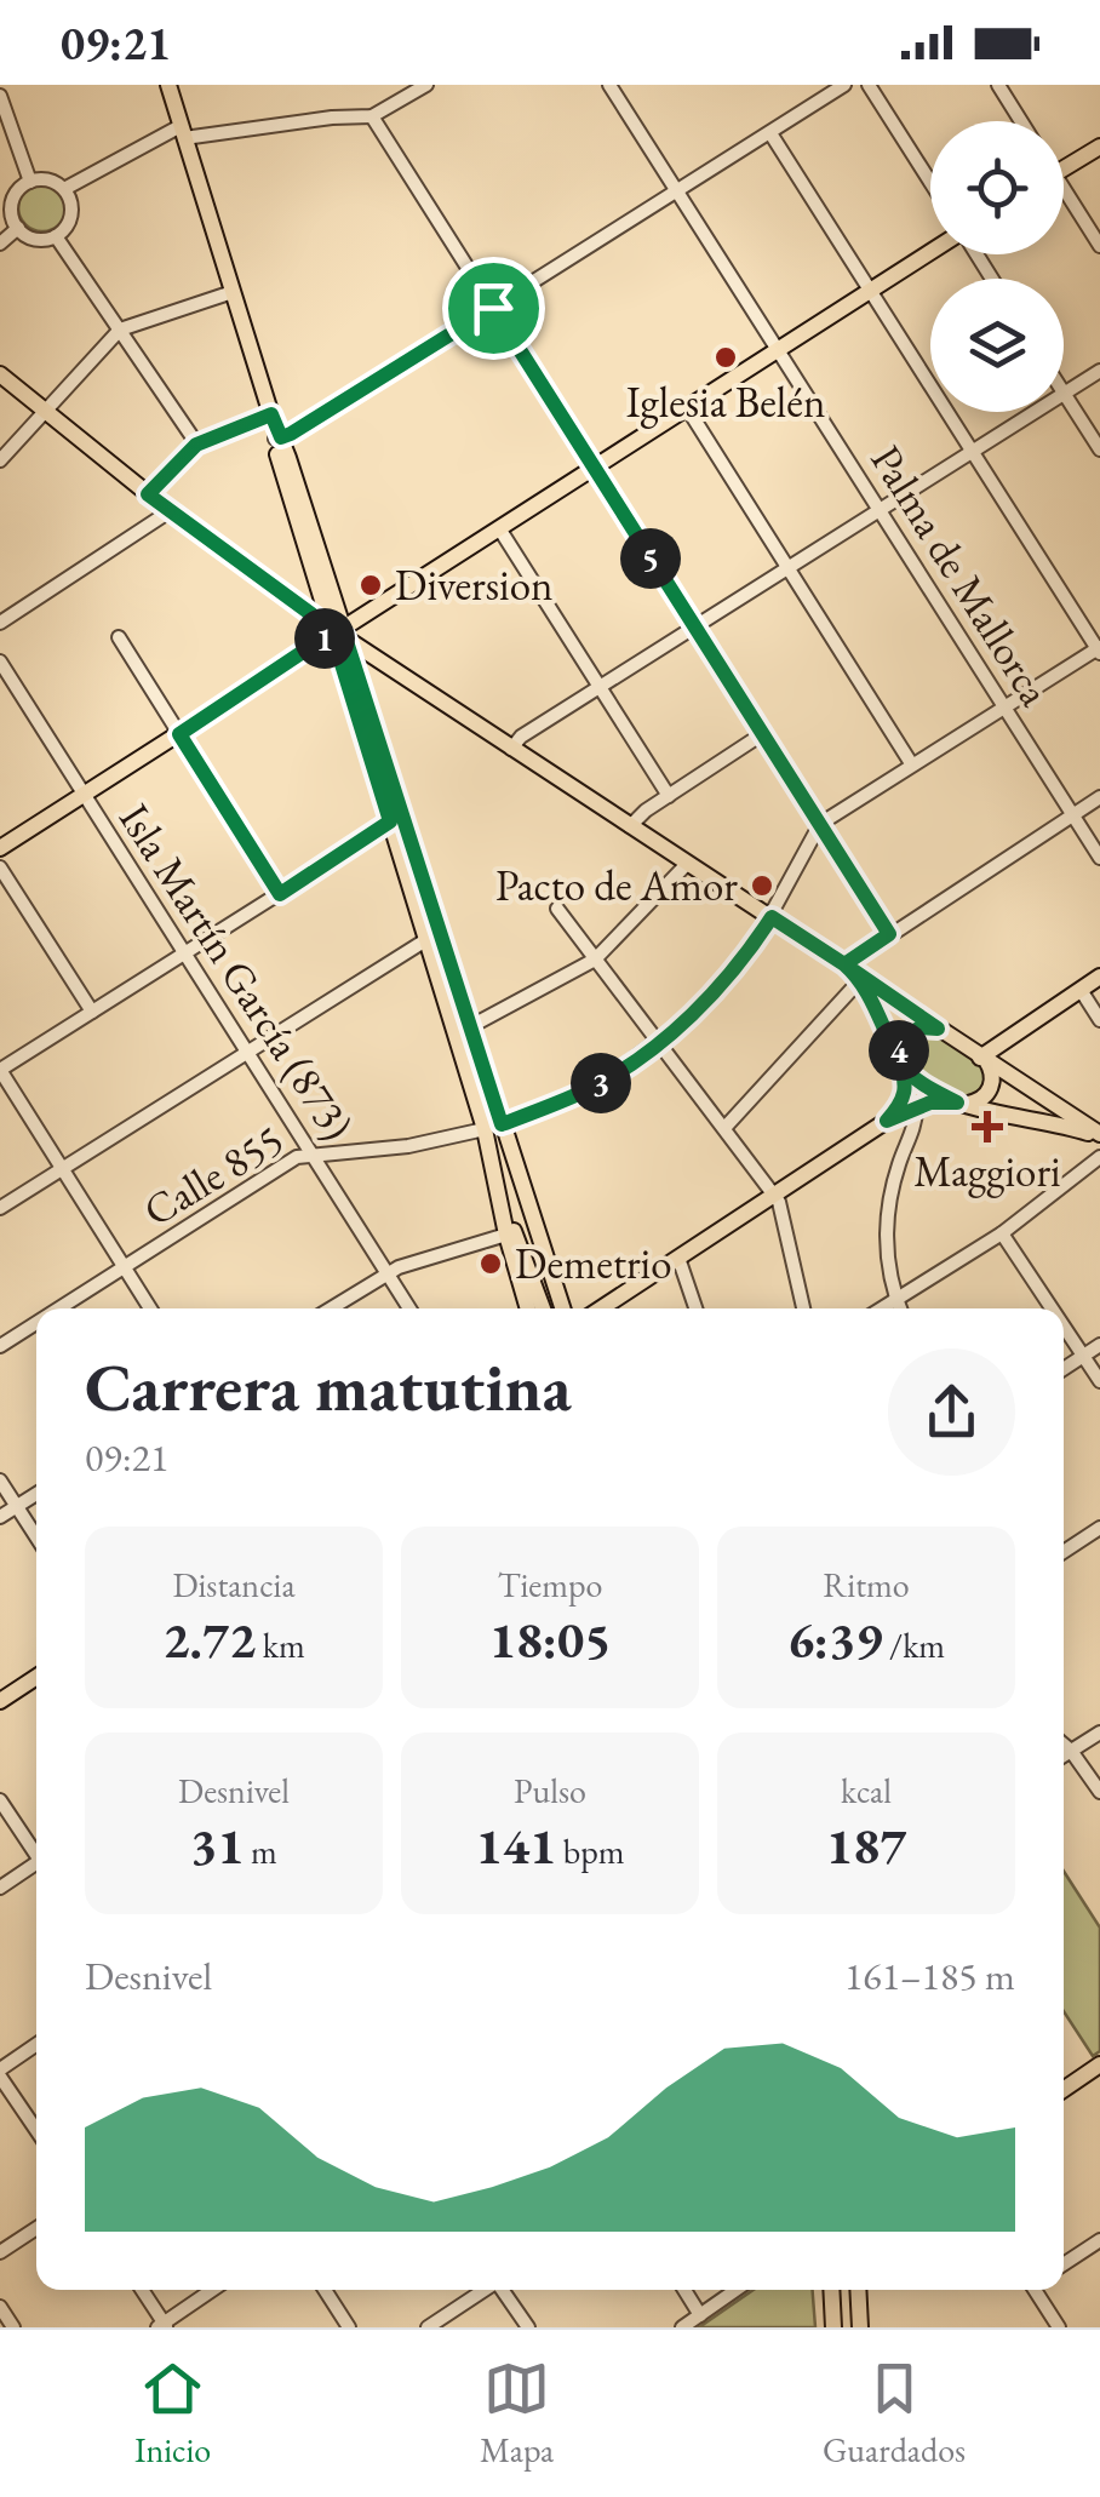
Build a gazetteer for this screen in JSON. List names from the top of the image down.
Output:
{
  "streets": {
    "street": ["Palma de Mallorca", "Isla Martín García (873)", "Calle 855"]
  },
  "crossings": [
    ["Isla Martín García (873)", "Calle 855"]
  ],
  "places": {
    "other": [
      "Iglesia Belén",
      "Diversion",
      "Pacto de Amor",
      "Demetrio"
    ],
    "health": ["Maggiori"]
  },
  "page": {
    "status": "09:21",
    "pins": [
      "5",
      "1",
      "4",
      "3"
    ],
    "heading": ["Carrera matutina", "09:21"],
    "stats": [
      ["Distancia", "2.72 km"],
      ["Tiempo", "18:05"],
      ["Ritmo", "6:39 /km"],
      ["Desnivel", "31 m"],
      ["Pulso", "141 bpm"],
      ["kcal", "187"]
    ],
    "chart": ["Desnivel", "161–185 m"],
    "tabs": ["Inicio", "Mapa", "Guardados"]
  }
}
